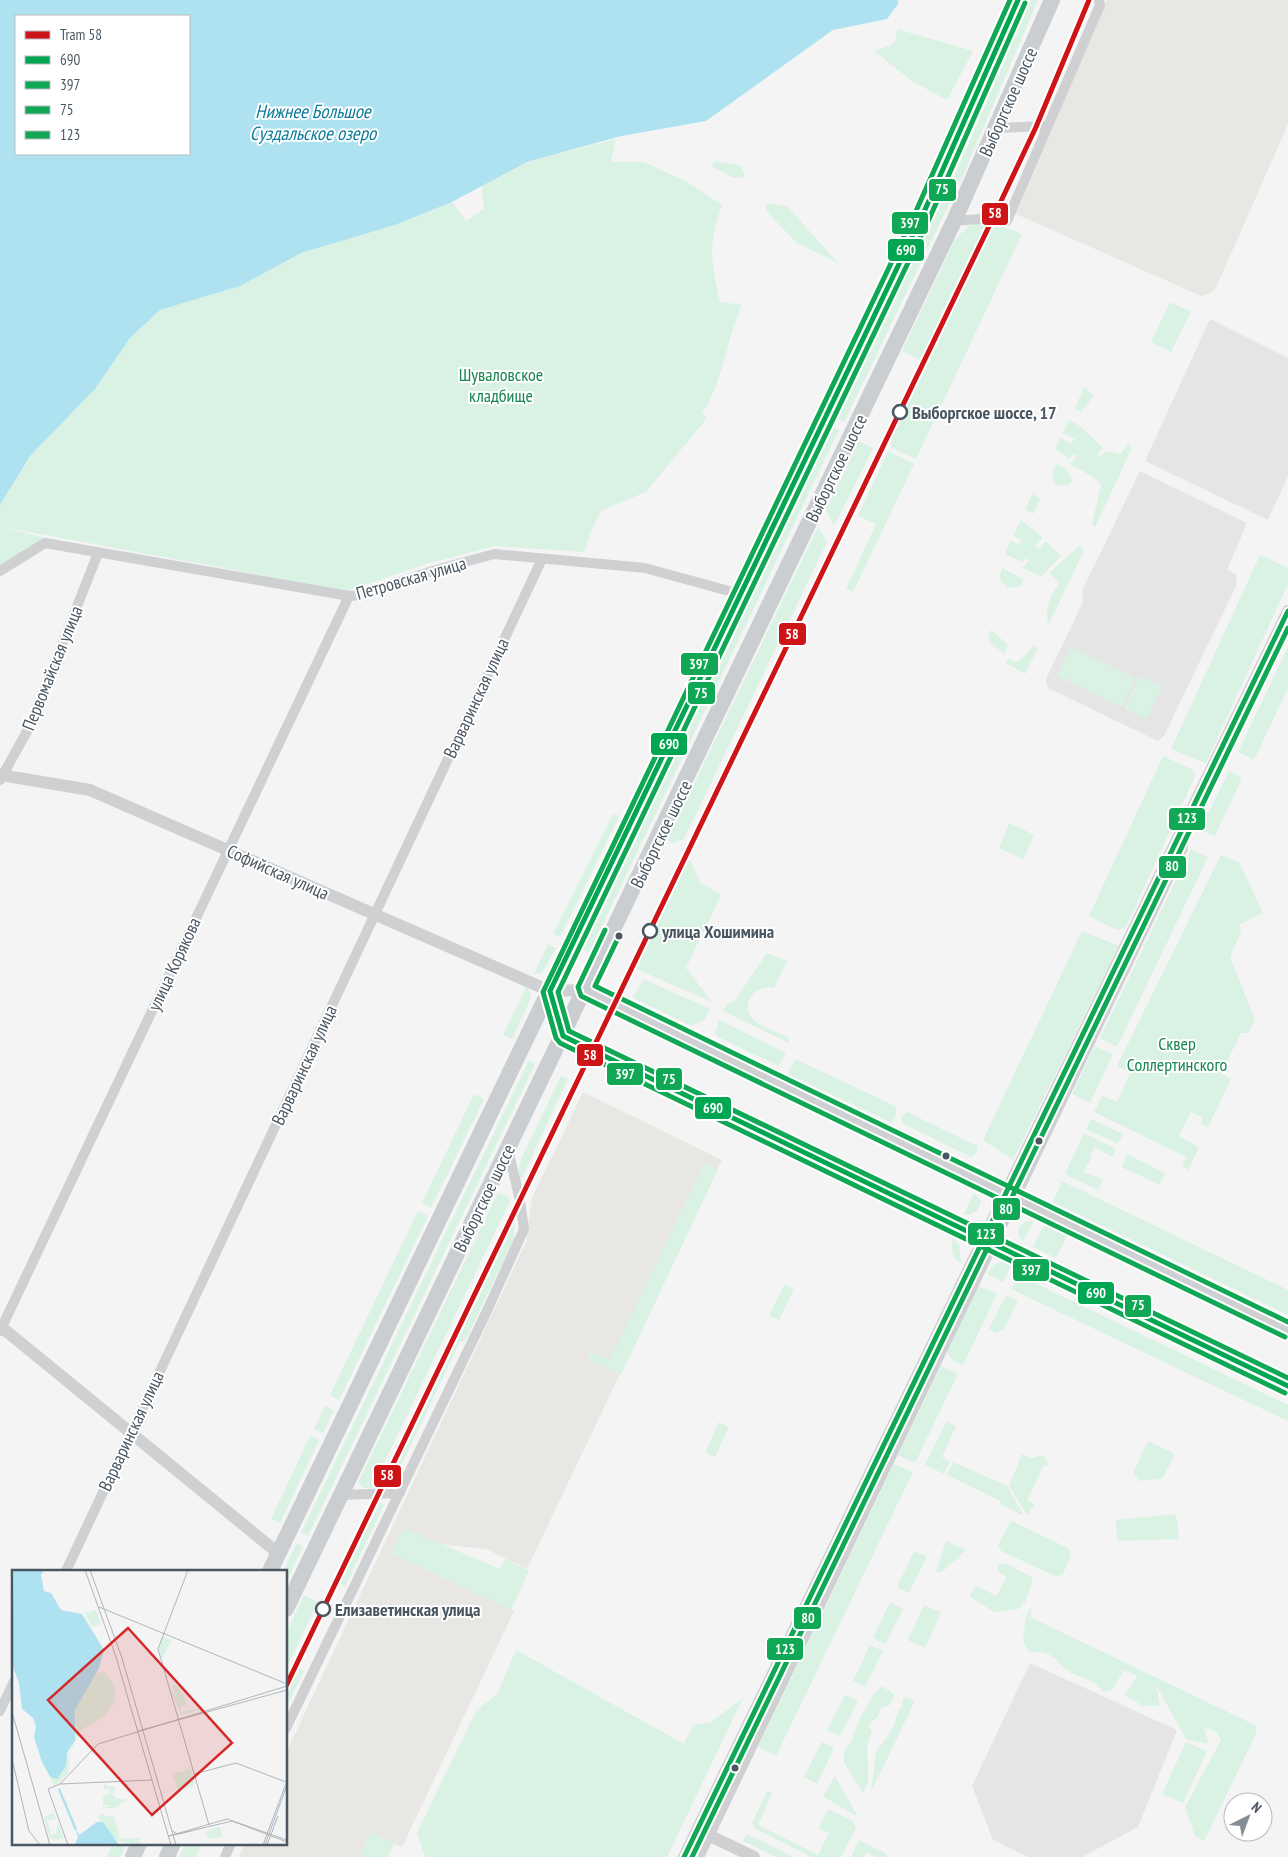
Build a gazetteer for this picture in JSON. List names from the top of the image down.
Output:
{
  "streets": {
    "main road": ["Выборгское шоссе"],
    "street": [
      "Петровская улица",
      "Первомайская улица",
      "Варваринская улица",
      "Софийская улица",
      "улица Корякова"
    ]
  },
  "crossings": [
    ["Выборгское шоссе", "Петровская улица"],
    ["Выборгское шоссе", "Софийская улица"],
    ["Петровская улица", "Первомайская улица"],
    ["Петровская улица", "Варваринская улица"],
    ["Петровская улица", "улица Корякова"],
    ["Первомайская улица", "Софийская улица"],
    ["Варваринская улица", "Софийская улица"],
    ["Софийская улица", "улица Корякова"]
  ],
  "water": ["Нижнее Большое Суздальское озеро"],
  "parks": ["Шуваловское кладбище", "Сквер Соллертинского"],
  "places": ["Выборгское шоссе, 17", "улица Хошимина", "Елизаветинская улица"],
  "lines": [
    "tram line 58",
    "transit line 690",
    "transit line 397",
    "transit line 75",
    "transit line 123",
    "transit line 80"
  ],
  "legend": [
    "Tram 58",
    "690",
    "397",
    "75",
    "123"
  ],
  "north": "top right"
}
